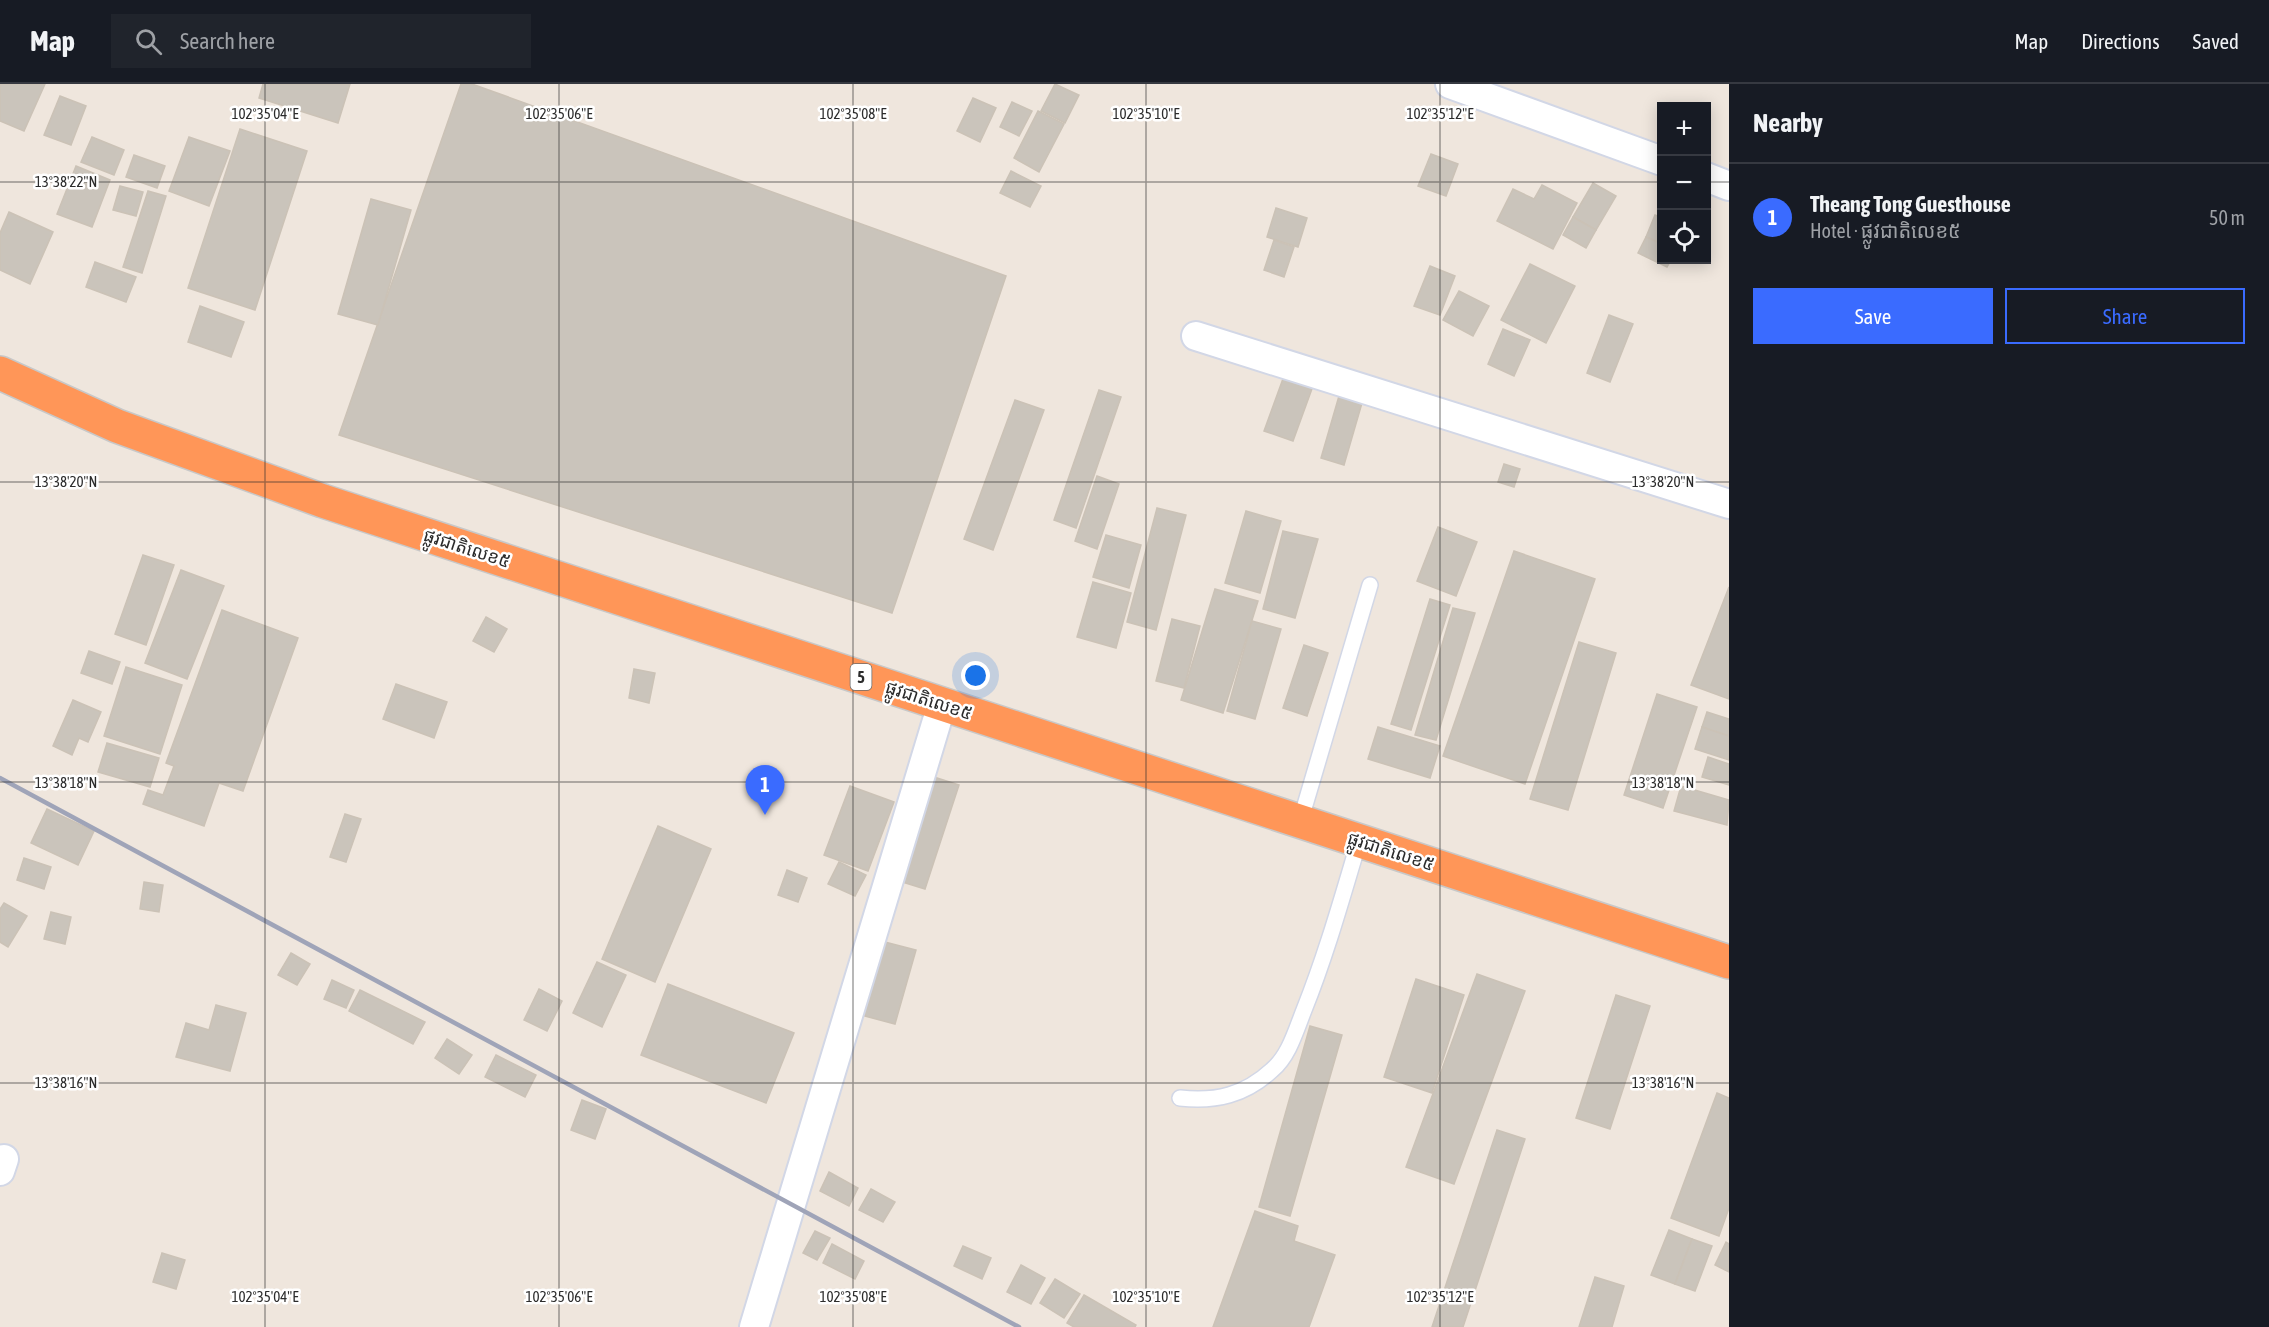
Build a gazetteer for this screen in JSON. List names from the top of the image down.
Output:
{
  "streets": {
    "highway": ["ផ្លូវជាតិលេខ៥", "5"]
  },
  "page": {
    "header": "Map",
    "search": "Search here",
    "nav": ["Map", "Directions", "Saved"],
    "heading": "Nearby",
    "map_buttons": ["+", "−"],
    "list": [
      {
        "mark": "1",
        "name": "Theang Tong Guesthouse",
        "note": "Hotel · ផ្លូវជាតិលេខ៥",
        "value": "50 m"
      }
    ],
    "buttons": ["Save", "Share"],
    "pins": "1"
  },
  "coordinates": [
    "102°35'04\"E",
    "102°35'06\"E",
    "102°35'08\"E",
    "102°35'10\"E",
    "102°35'12\"E",
    "13°38'22\"N",
    "13°38'20\"N",
    "13°38'18\"N",
    "13°38'16\"N"
  ]
}
